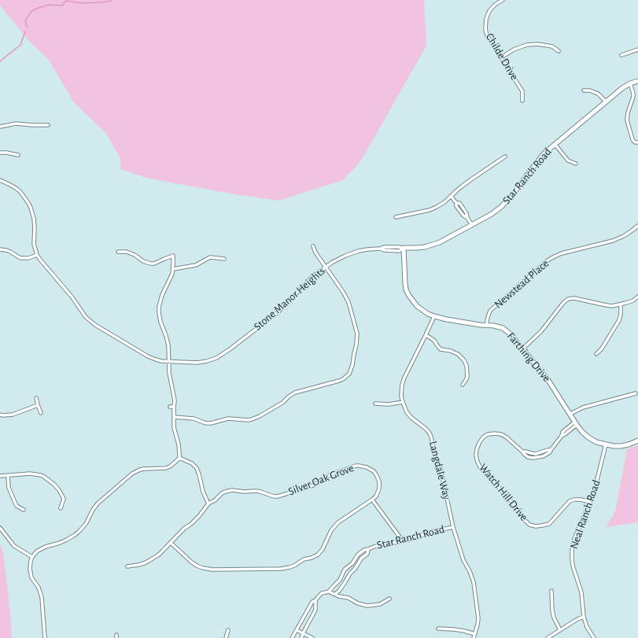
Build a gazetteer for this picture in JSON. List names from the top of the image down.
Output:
{
  "streets": {
    "street": [
      "Childe Drive",
      "Star Ranch Road",
      "Newstead Place",
      "Stone Manor Heights",
      "Farthing Drive",
      "Langdale Way",
      "Silver Oak Grove",
      "Watch Hill Drive",
      "Neal Ranch Road"
    ]
  },
  "crossings": [
    ["Star Ranch Road", "Stone Manor Heights"],
    ["Star Ranch Road", "Farthing Drive"],
    ["Star Ranch Road", "Langdale Way"],
    ["Newstead Place", "Farthing Drive"],
    ["Stone Manor Heights", "Farthing Drive"],
    ["Farthing Drive", "Langdale Way"],
    ["Farthing Drive", "Watch Hill Drive"],
    ["Farthing Drive", "Neal Ranch Road"],
    ["Watch Hill Drive", "Neal Ranch Road"]
  ]
}
